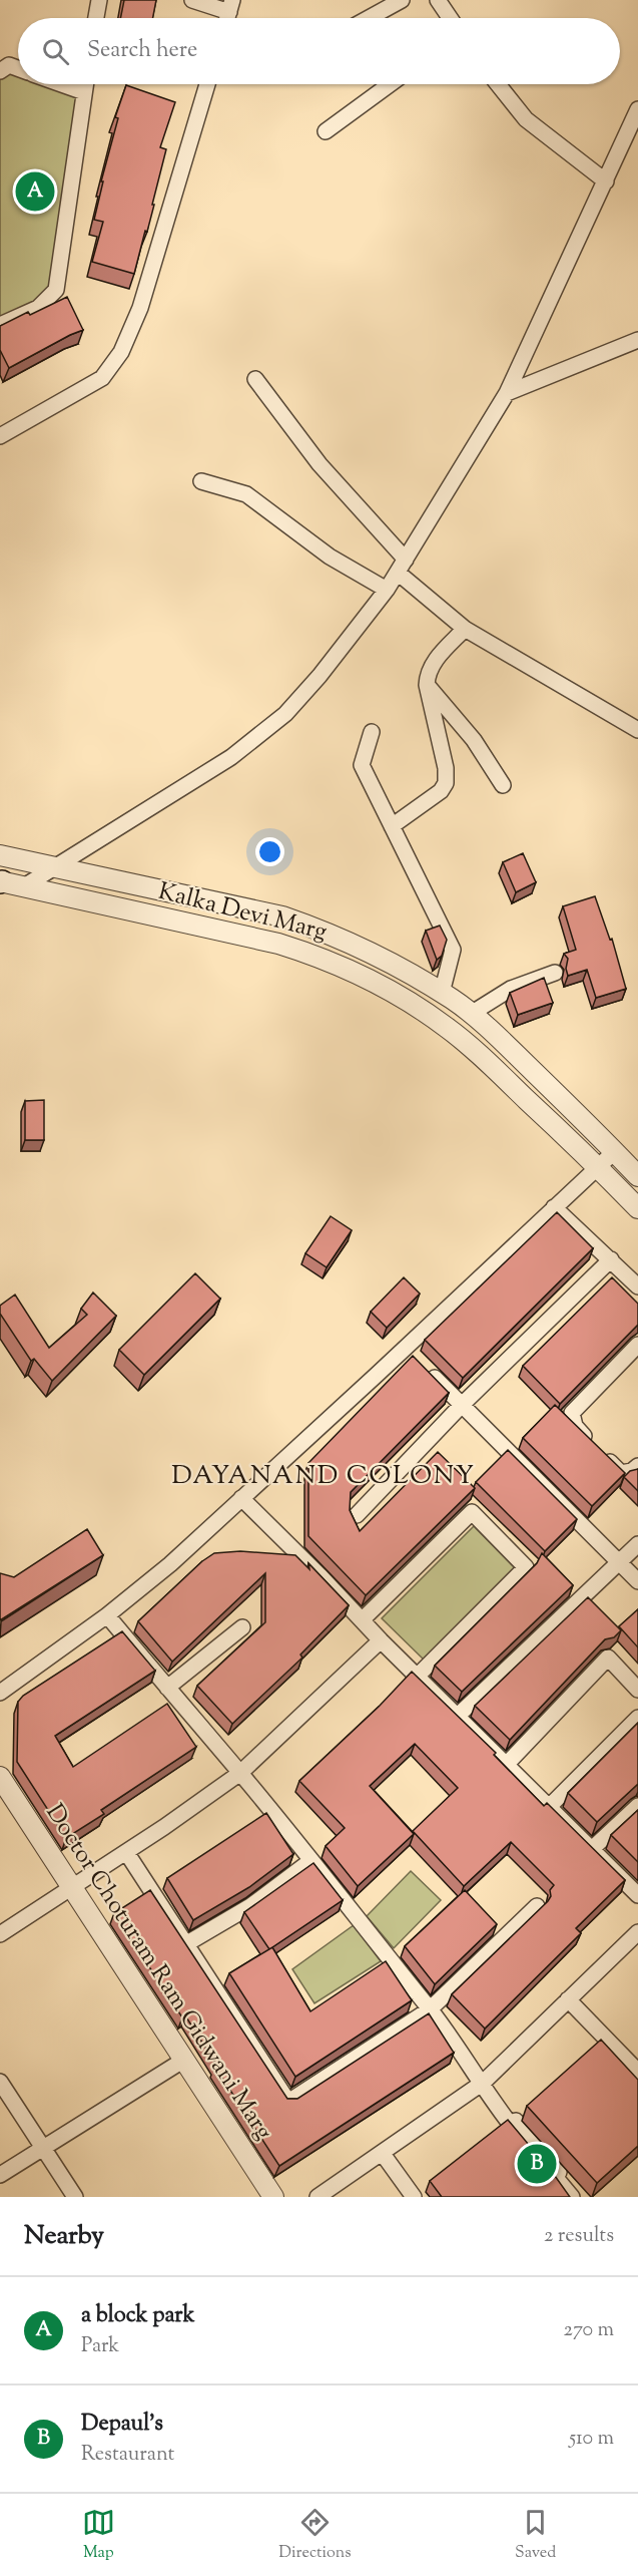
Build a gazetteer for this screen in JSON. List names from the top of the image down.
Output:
{
  "streets": {
    "street": ["Kalka Devi Marg", "Doctor Choturam Ram Gidwani Marg"]
  },
  "districts": ["DAYANAND COLONY"],
  "page": {
    "search": "Search here",
    "pins": ["A", "B"],
    "heading": ["Nearby", "2 results"],
    "list": [
      {
        "mark": "A",
        "name": "a block park",
        "note": "Park",
        "value": "270 m"
      },
      {
        "mark": "B",
        "name": "Depaul's",
        "note": "Restaurant",
        "value": "510 m"
      }
    ],
    "nav": ["Map", "Directions", "Saved"]
  }
}
